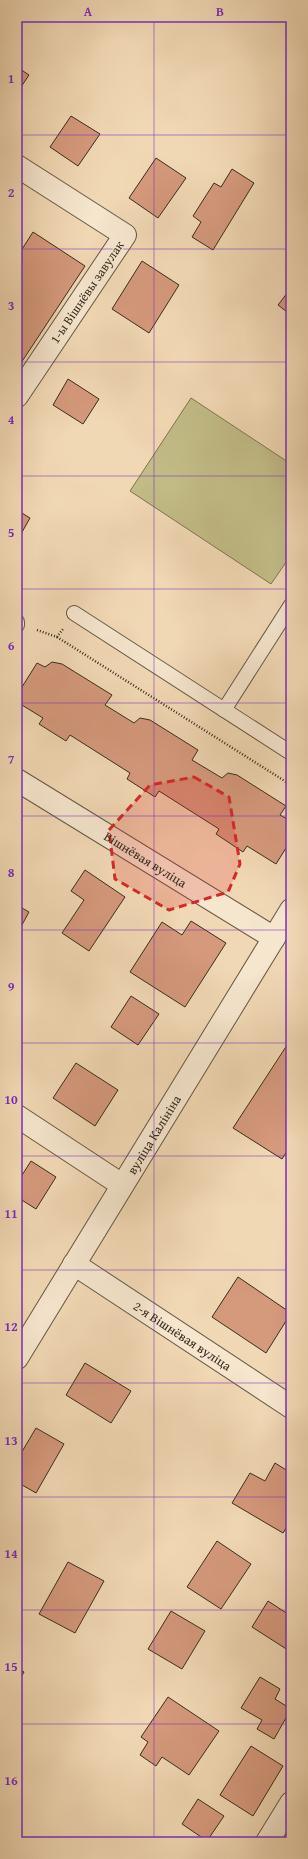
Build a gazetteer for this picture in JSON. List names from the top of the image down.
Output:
{
  "streets": {
    "street": [
      "1-ы Вішнёвы завулак",
      "Вішнёвая вуліца",
      "вуліца Калініна",
      "2-я Вішнёвая вуліца"
    ]
  },
  "crossings": [
    ["Вішнёвая вуліца", "вуліца Калініна"],
    ["вуліца Калініна", "2-я Вішнёвая вуліца"]
  ],
  "grid": {
    "columns": ["A", "B"],
    "rows": [
      "1",
      "2",
      "3",
      "4",
      "5",
      "6",
      "7",
      "8",
      "9",
      "10",
      "11",
      "12",
      "13",
      "14",
      "15",
      "16"
    ]
  }
}
